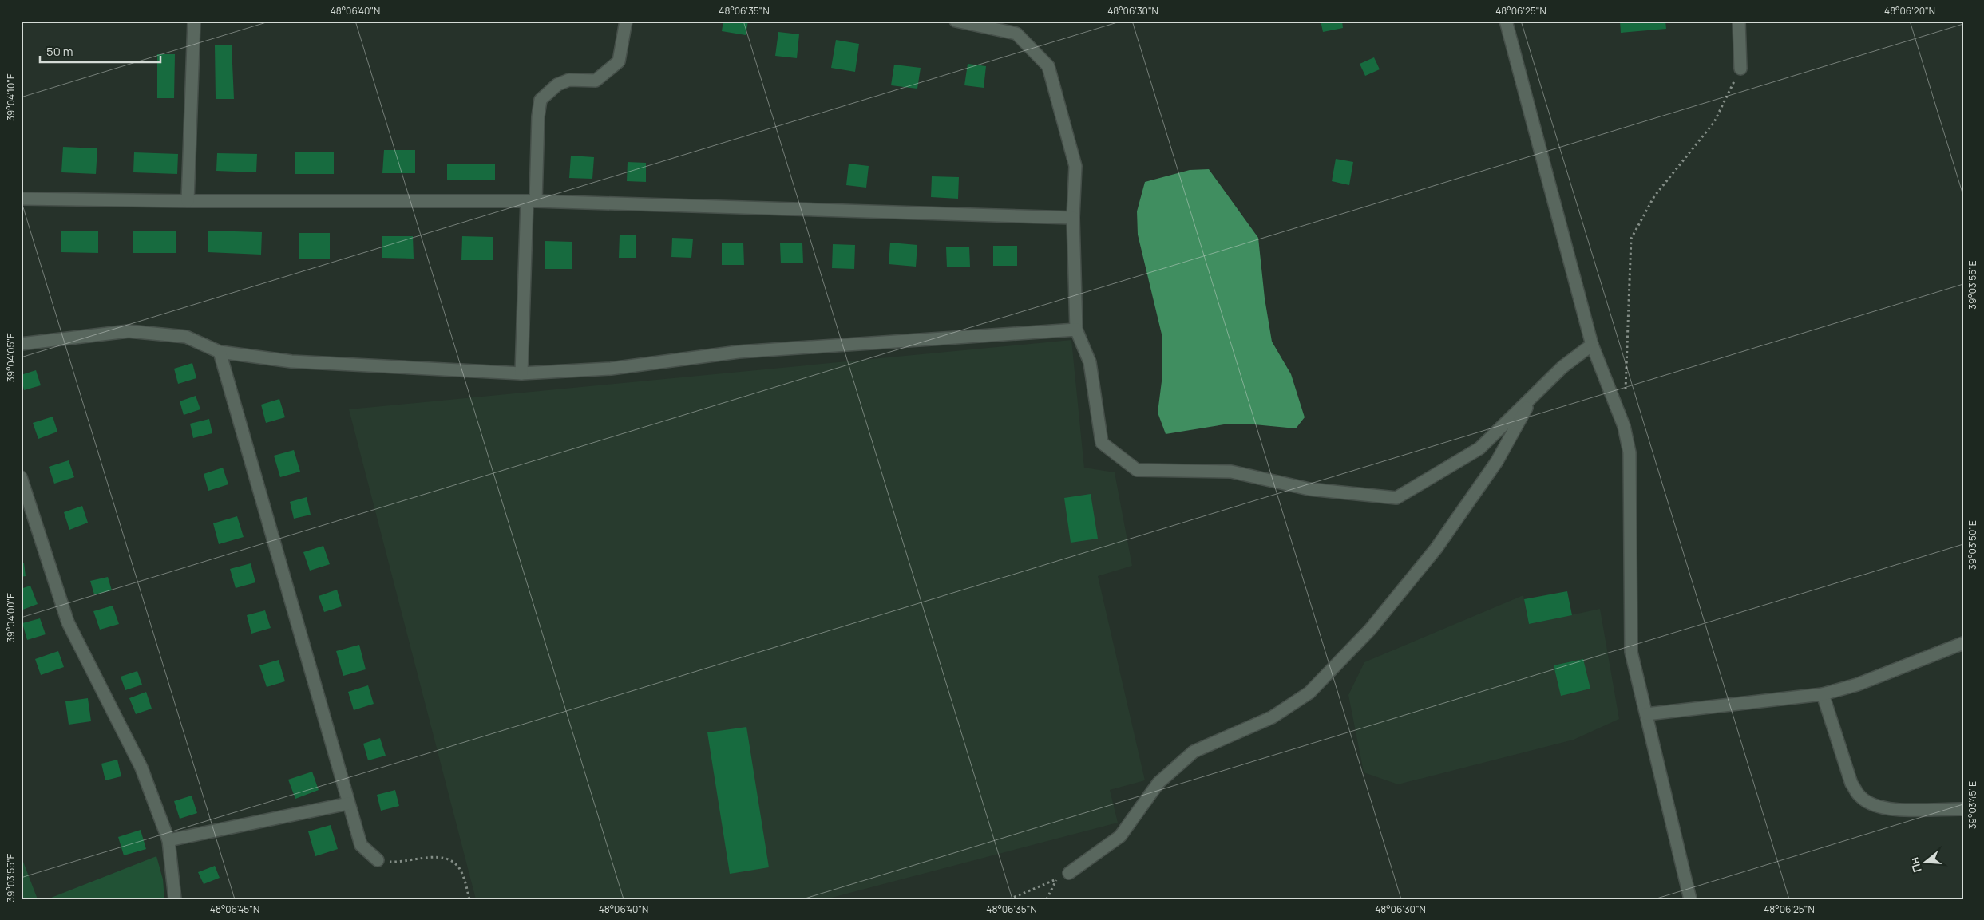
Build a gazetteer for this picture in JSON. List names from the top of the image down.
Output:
{
  "scale_bar": "50 m",
  "north": "left",
  "coordinates": [
    "48°06'40\"N",
    "48°06'35\"N",
    "48°06'30\"N",
    "48°06'25\"N",
    "48°06'20\"N",
    "39°04'10\"E",
    "39°03'55\"E",
    "39°04'05\"E",
    "39°03'50\"E",
    "39°04'00\"E",
    "39°03'45\"E",
    "48°06'45\"N"
  ]
}
